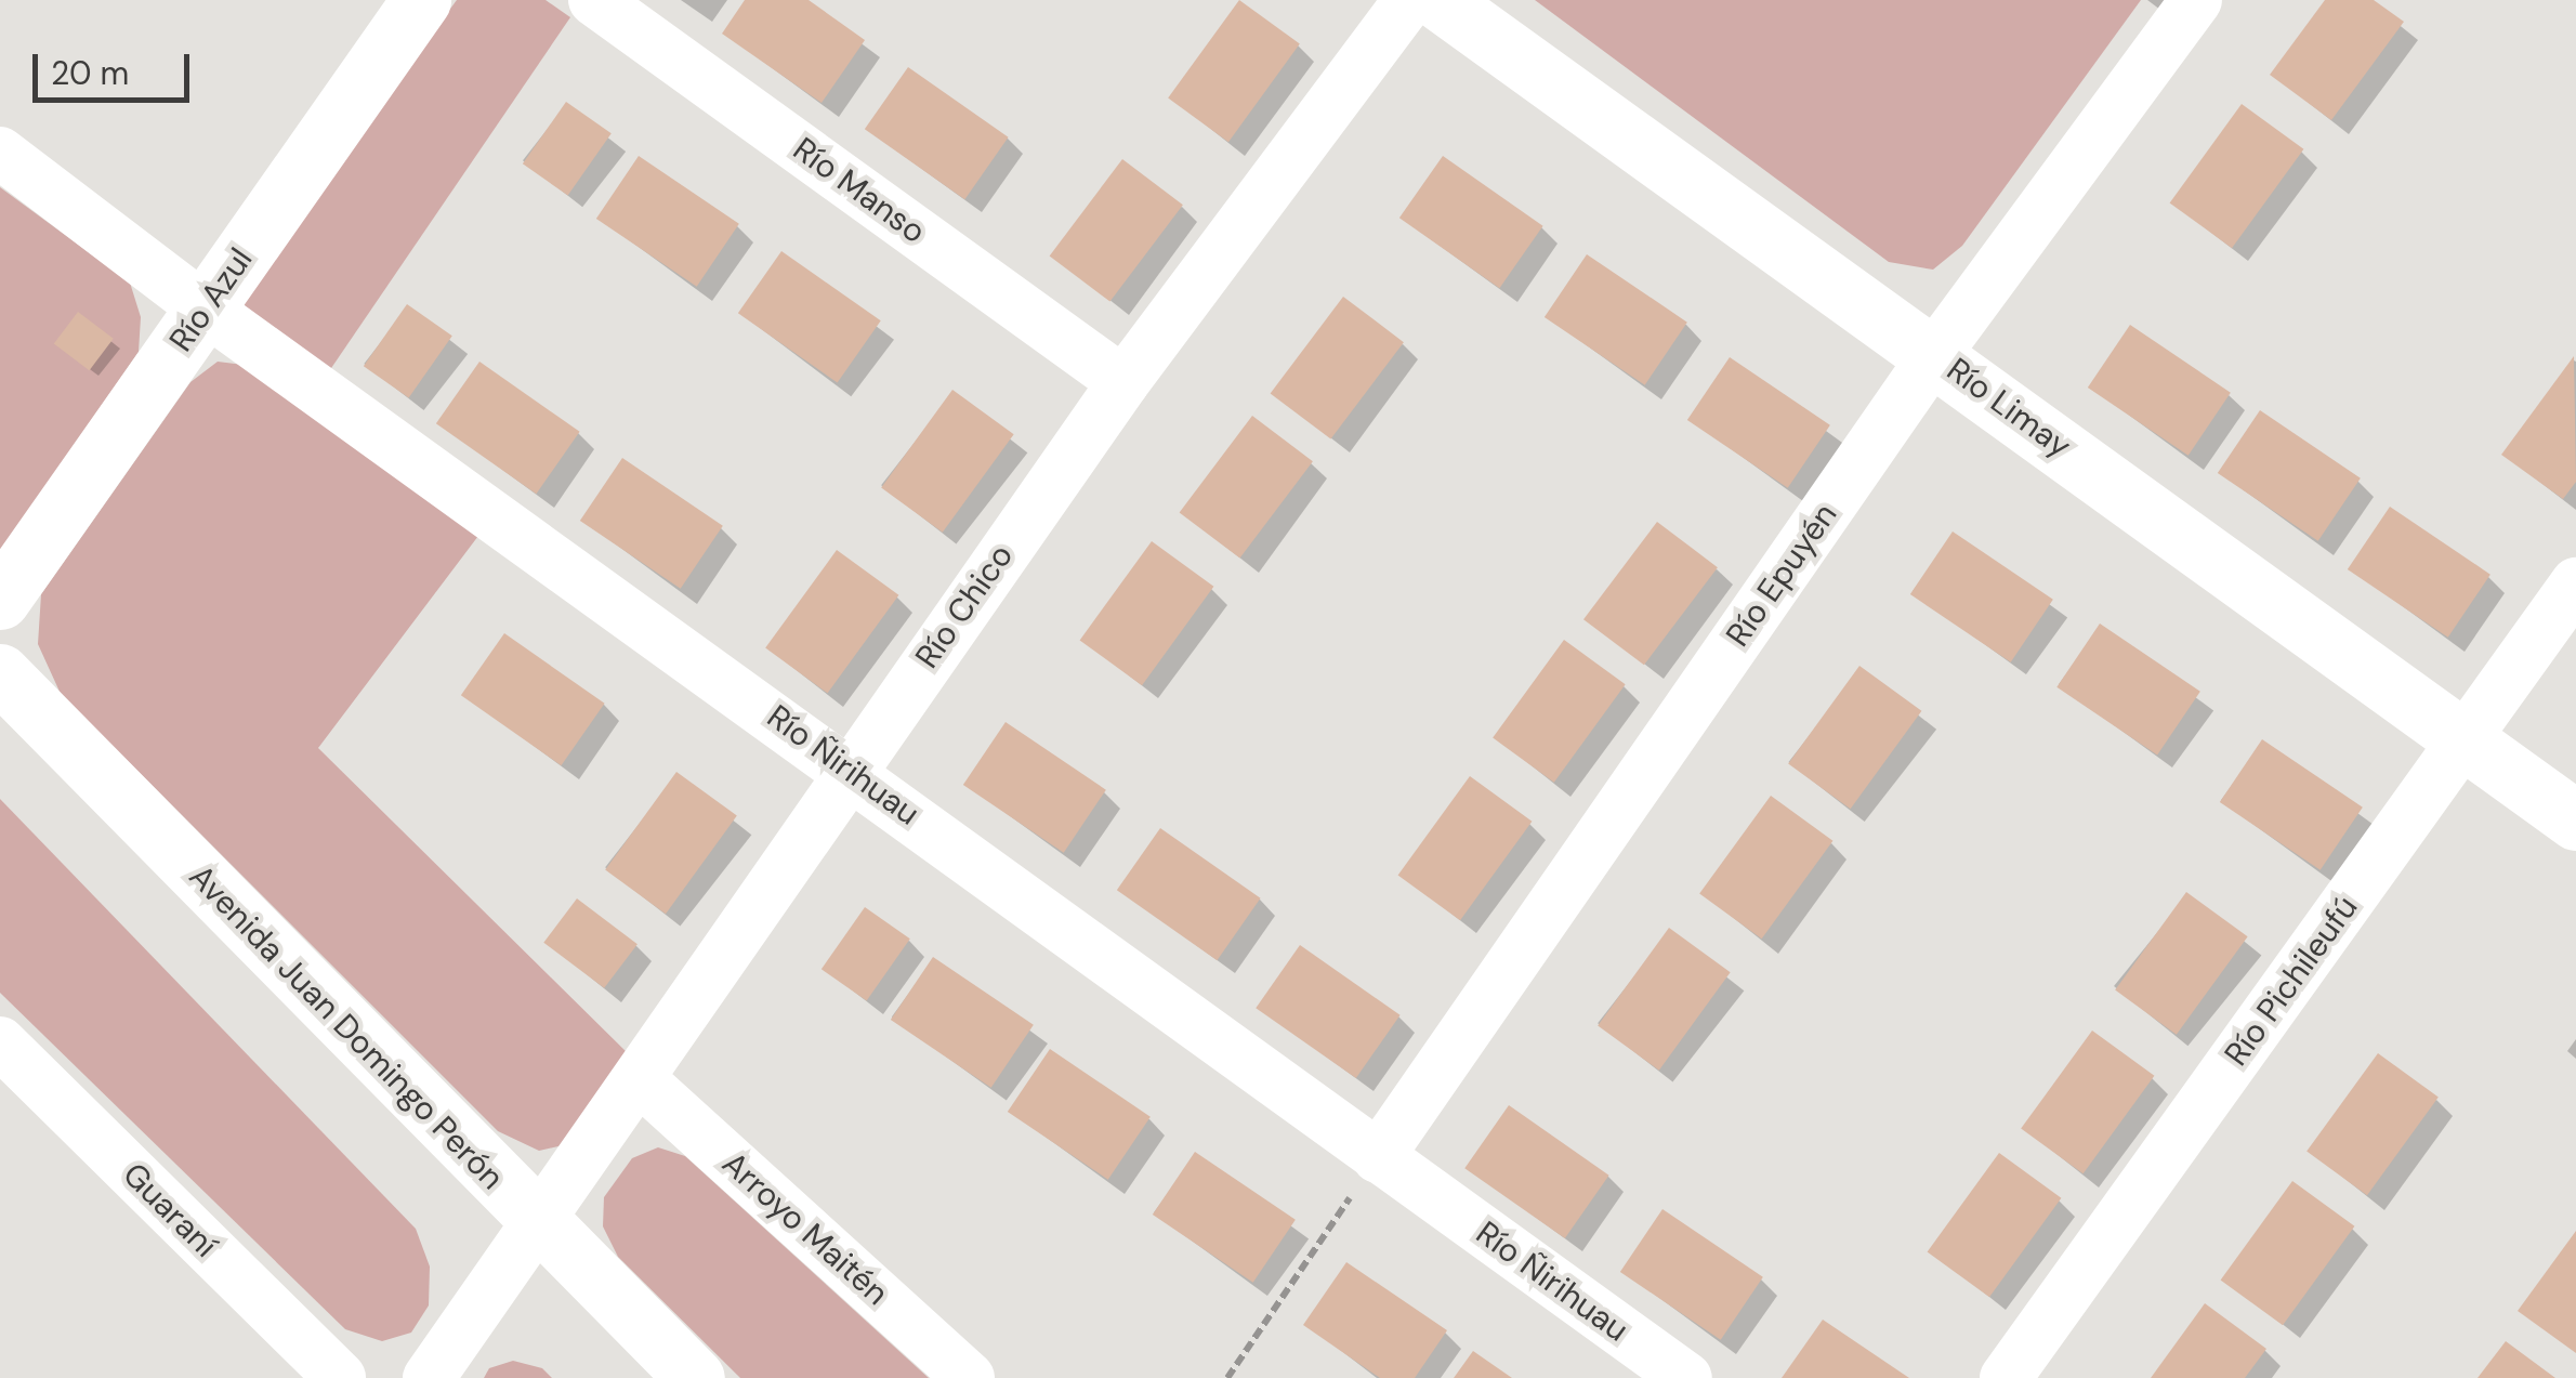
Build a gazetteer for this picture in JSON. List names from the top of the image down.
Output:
{
  "streets": {
    "street": [
      "Río Manso",
      "Río Azul",
      "Río Limay",
      "Río Epuyén",
      "Río Chico",
      "Río Ñirihuau",
      "Río Pichileufú",
      "Avenida Juan Domingo Perón",
      "Guaraní",
      "Arroyo Maitén"
    ]
  },
  "crossings": [
    ["Río Manso", "Río Chico"],
    ["Río Azul", "Río Ñirihuau"],
    ["Río Limay", "Río Epuyén"],
    ["Río Limay", "Río Pichileufú"],
    ["Río Epuyén", "Río Ñirihuau"],
    ["Río Chico", "Río Ñirihuau"],
    ["Río Chico", "Avenida Juan Domingo Perón"],
    ["Río Chico", "Arroyo Maitén"]
  ],
  "scale_bar": "20 m"
}
